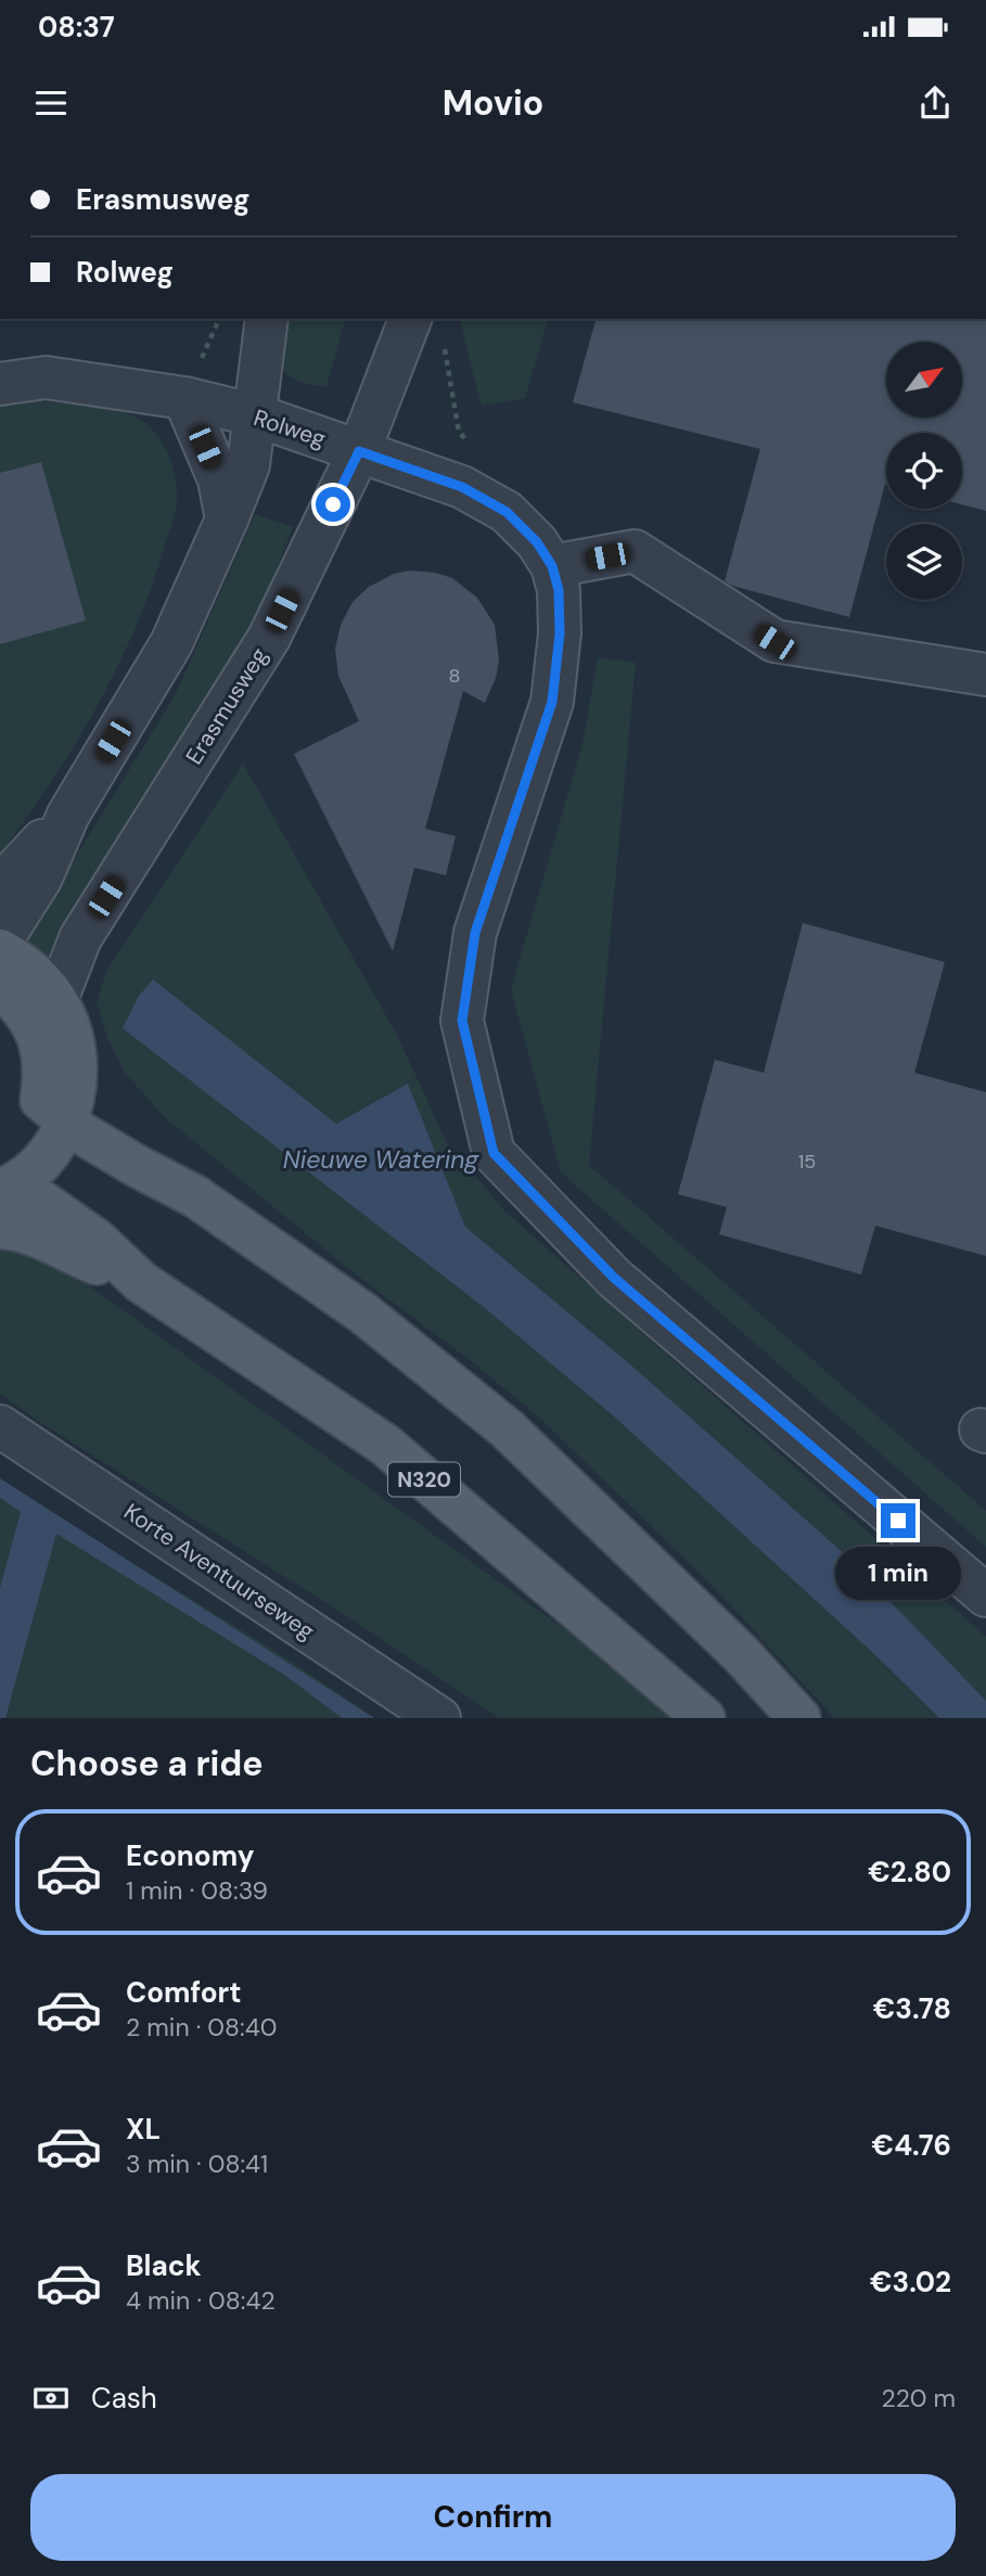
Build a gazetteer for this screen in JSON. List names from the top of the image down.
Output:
{
  "streets": {
    "main road": ["N320"],
    "street": ["Rolweg", "Erasmusweg", "Korte Aventuurseweg"]
  },
  "crossings": [
    ["Rolweg", "Erasmusweg"],
    ["Erasmusweg", "N320"]
  ],
  "water": ["Nieuwe Watering"],
  "house_numbers": ["8", "15"],
  "north": "top right",
  "page": {
    "status": "08:37",
    "header": "Movio",
    "banner": ["Erasmusweg", "Rolweg"],
    "bubble": "1 min",
    "heading": "Choose a ride",
    "list": [
      {
        "name": "Economy",
        "note": "1 min · 08:39",
        "value": "€2.80"
      },
      {
        "name": "Comfort",
        "note": "2 min · 08:40",
        "value": "€3.78"
      },
      {
        "name": "XL",
        "note": "3 min · 08:41",
        "value": "€4.76"
      },
      {
        "name": "Black",
        "note": "4 min · 08:42",
        "value": "€3.02"
      }
    ],
    "pay": ["Cash", "220 m"],
    "buttons": "Confirm"
  }
}
